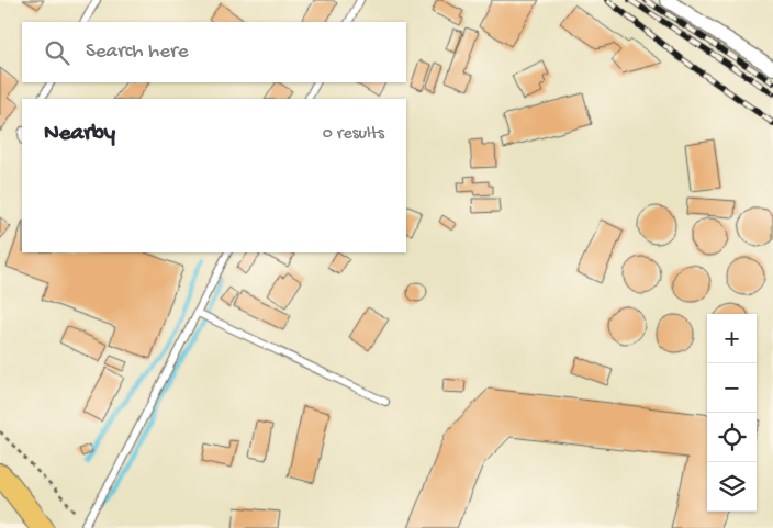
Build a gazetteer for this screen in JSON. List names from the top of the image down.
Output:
{
  "page": {
    "search": "Search here",
    "heading": ["Nearby", "0 results"],
    "map_buttons": ["+", "−"]
  }
}
